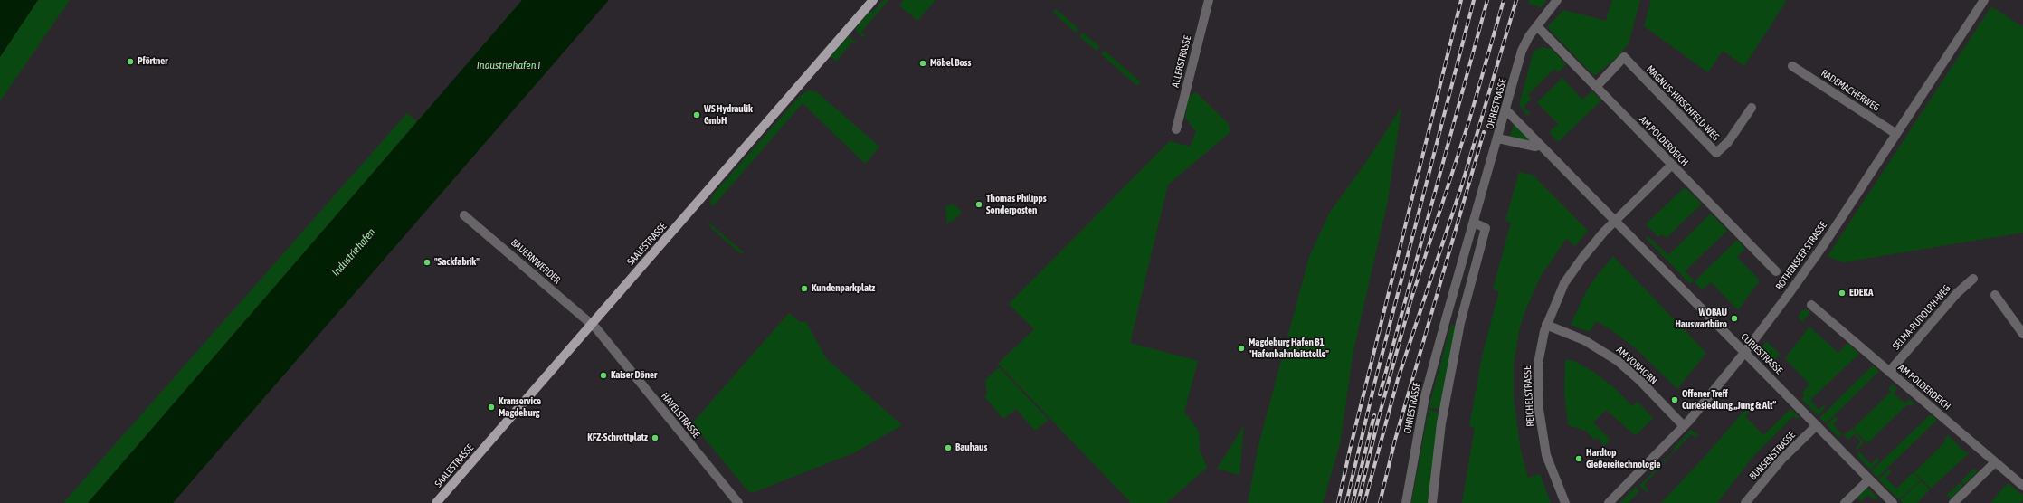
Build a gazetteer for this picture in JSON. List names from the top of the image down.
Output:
{
  "streets": {
    "main road": ["SAALESTRASSE"],
    "street": [
      "ALLERSTRASSE",
      "RADEMACHERWEG",
      "MAGNUS-HIRSCHFELD-WEG",
      "OHRESTRASSE",
      "AM POLDERDEICH",
      "ROTHENSEER STRASSE",
      "BAUERNWERDER",
      "SELMA-RUDOLPH-WEG",
      "CURIESTRASSE",
      "AM VORHORN",
      "REICHELSTRASSE",
      "HAVELSTRASSE",
      "BUNSENSTRASSE"
    ]
  },
  "crossings": [
    ["RADEMACHERWEG", "ROTHENSEER STRASSE"],
    ["MAGNUS-HIRSCHFELD-WEG", "AM POLDERDEICH"],
    ["OHRESTRASSE", "AM POLDERDEICH"],
    ["OHRESTRASSE", "CURIESTRASSE"],
    ["AM POLDERDEICH", "SELMA-RUDOLPH-WEG"],
    ["SAALESTRASSE", "BAUERNWERDER"],
    ["SAALESTRASSE", "HAVELSTRASSE"],
    ["ROTHENSEER STRASSE", "CURIESTRASSE"],
    ["ROTHENSEER STRASSE", "AM VORHORN"],
    ["BAUERNWERDER", "HAVELSTRASSE"],
    ["CURIESTRASSE", "REICHELSTRASSE"],
    ["CURIESTRASSE", "BUNSENSTRASSE"],
    ["AM VORHORN", "REICHELSTRASSE"]
  ],
  "water": ["Industriehafen I", "Industriehafen"],
  "places": [
    "Pförtner",
    "Möbel Boss",
    "WS Hydraulik GmbH",
    "Thomas Philipps Sonderposten",
    "\"Sackfabrik\"",
    "Kundenparkplatz",
    "EDEKA",
    "WOBAU Hauswartbüro",
    "Magdeburg Hafen B1 \"Hafenbahnleitstelle\"",
    "Kaiser Döner",
    "Offener Treff Curiesiedlung „Jung & Alt“",
    "Kranservice Magdeburg",
    "KFZ-Schrottplatz",
    "Bauhaus",
    "Hardtop Gießereitechnologie"
  ]
}
